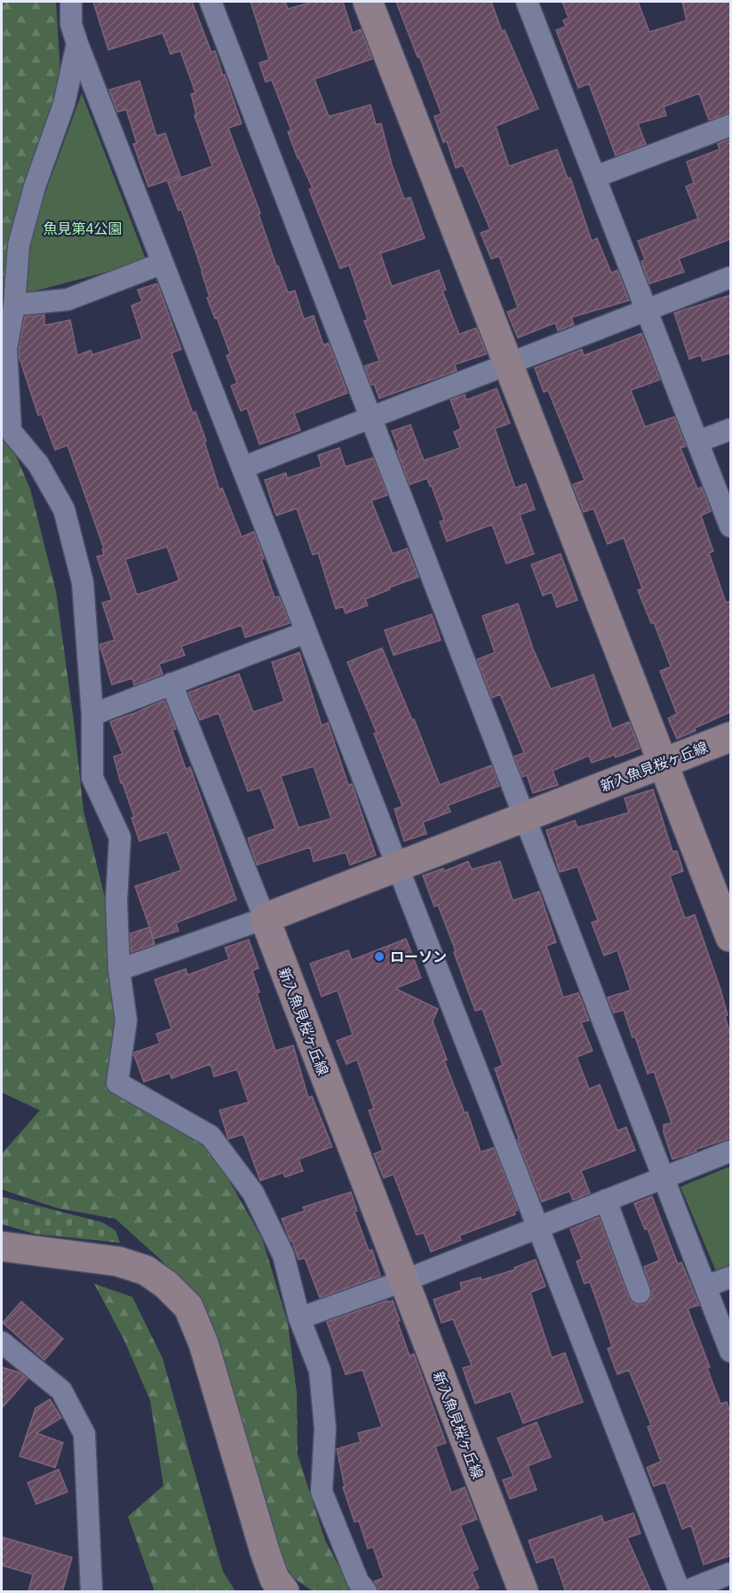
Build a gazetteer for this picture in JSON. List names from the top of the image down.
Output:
{
  "streets": {
    "street": ["新入魚見桜ヶ丘線"]
  },
  "parks": ["魚見第4公園"],
  "places": ["ローソン"]
}
